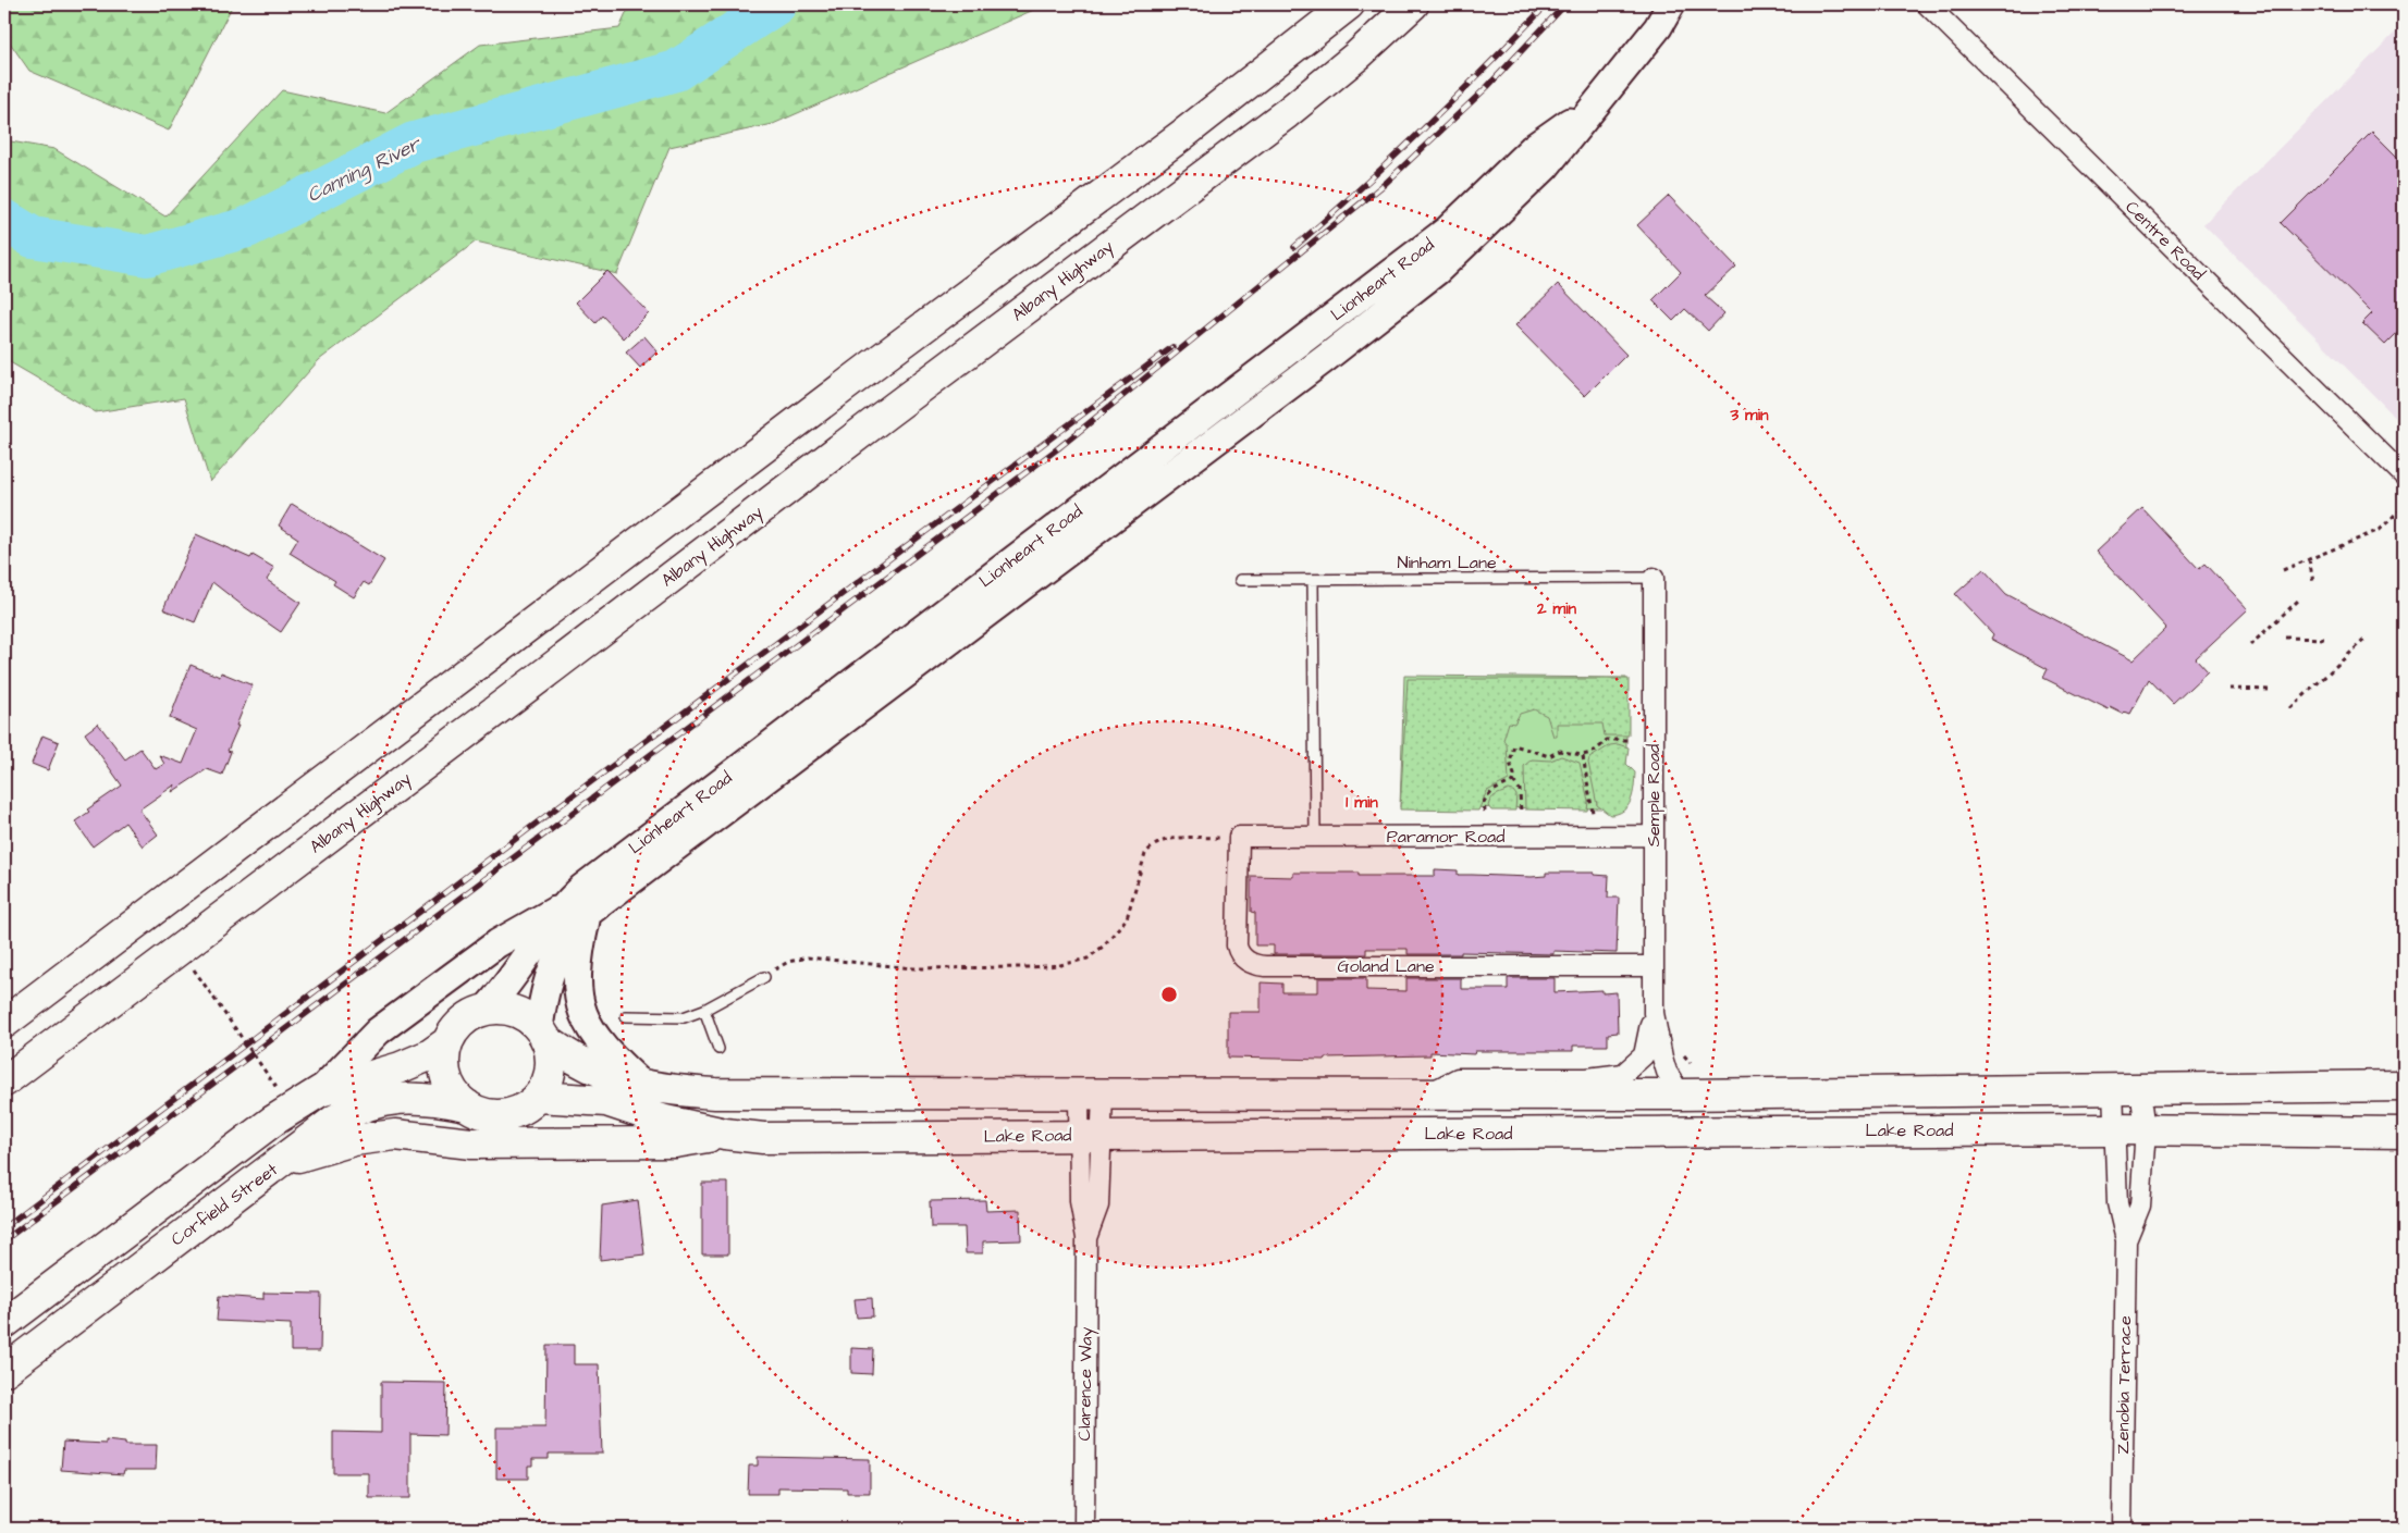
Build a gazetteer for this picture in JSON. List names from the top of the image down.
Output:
{
  "streets": {
    "main road": [
      "Lionheart Road",
      "Albany Highway",
      "Lake Road",
      "Corfield Street"
    ],
    "street": [
      "Centre Road",
      "Semple Road",
      "Paramor Road",
      "Goland Lane",
      "Clarence Way",
      "Zenobia Terrace"
    ],
    "lane": ["Ninham Lane"]
  },
  "crossings": [
    ["Lionheart Road", "Lake Road"],
    ["Lionheart Road", "Corfield Street"],
    ["Ninham Lane", "Semple Road"],
    ["Semple Road", "Paramor Road"],
    ["Semple Road", "Goland Lane"],
    ["Paramor Road", "Goland Lane"],
    ["Lake Road", "Corfield Street"],
    ["Lake Road", "Clarence Way"],
    ["Lake Road", "Zenobia Terrace"]
  ],
  "water": ["Canning River"],
  "rings": ["3 min", "2 min", "1 min"]
}
